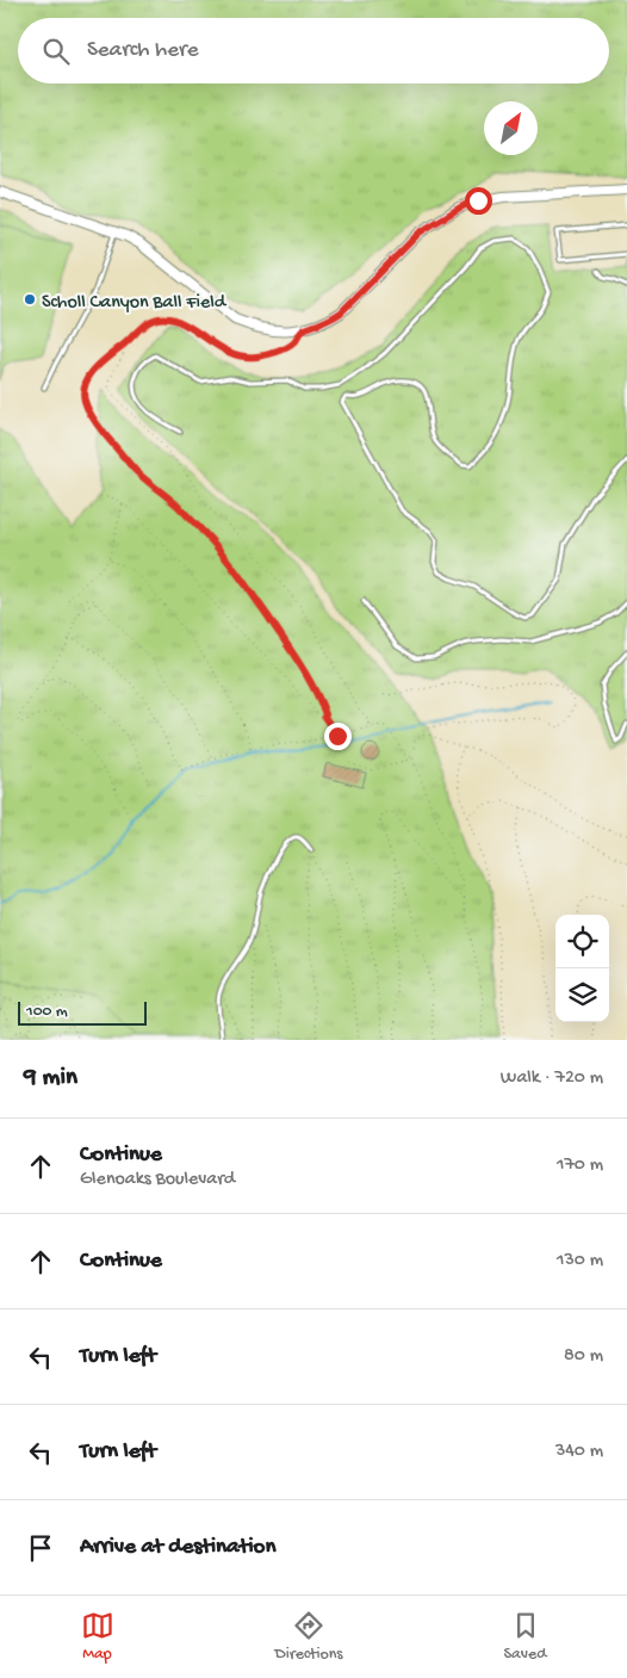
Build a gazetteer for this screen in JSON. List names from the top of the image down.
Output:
{
  "places": ["Scholl Canyon Ball Field"],
  "scale_bar": "100 m",
  "north": "top right",
  "page": {
    "search": "Search here",
    "scale": "100 m",
    "heading": ["9 min", "Walk · 720 m"],
    "list": [
      ["Continue", "Glenoaks Boulevard", "170 m"],
      ["Continue", "130 m"],
      ["Turn left", "80 m"],
      ["Turn left", "340 m"],
      "Arrive at destination"
    ],
    "nav": ["Map", "Directions", "Saved"]
  }
}
